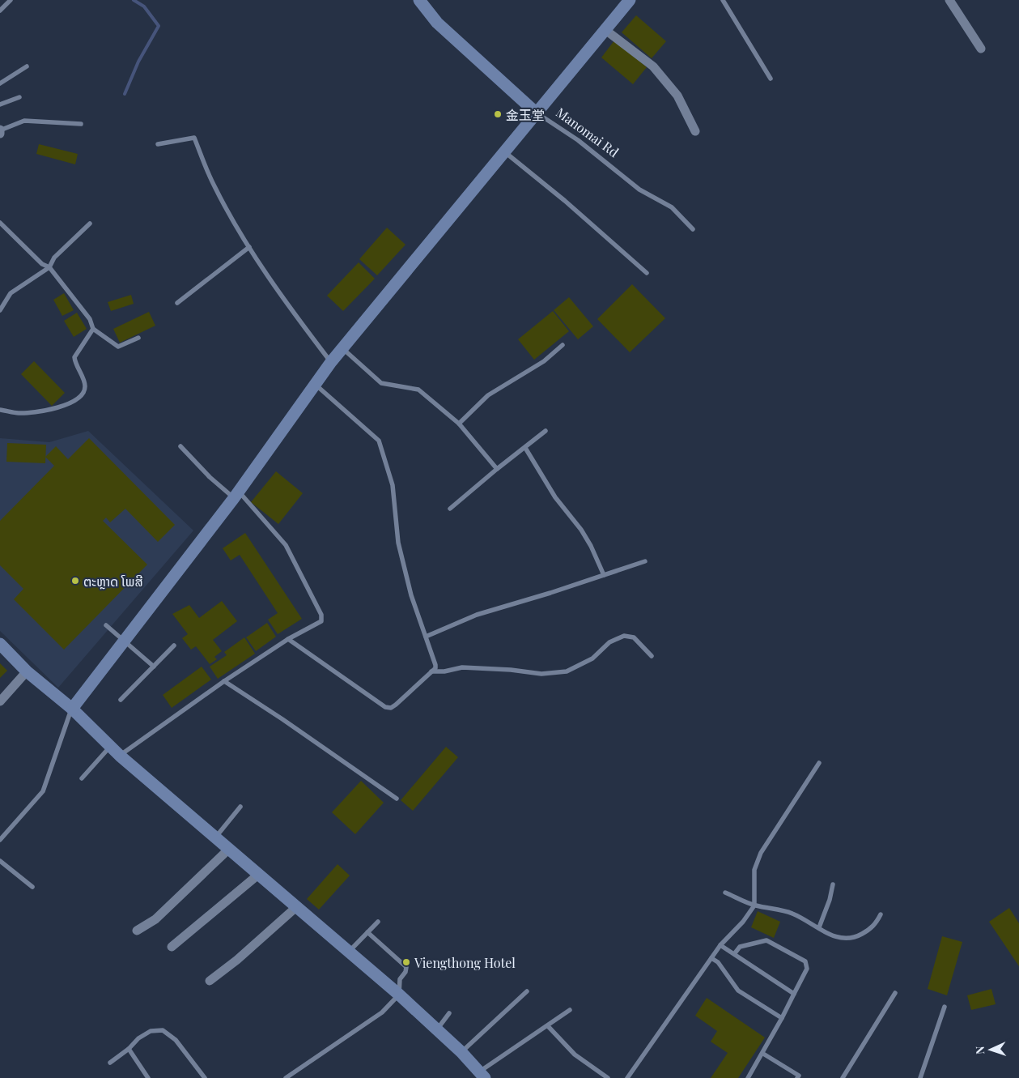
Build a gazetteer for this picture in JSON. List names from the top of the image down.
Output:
{
  "streets": {
    "street": ["Manomai Rd"]
  },
  "places": ["金玉堂", "ຕະຫຼາດ ໂພສີ", "Viengthong Hotel"],
  "north": "left"
}
